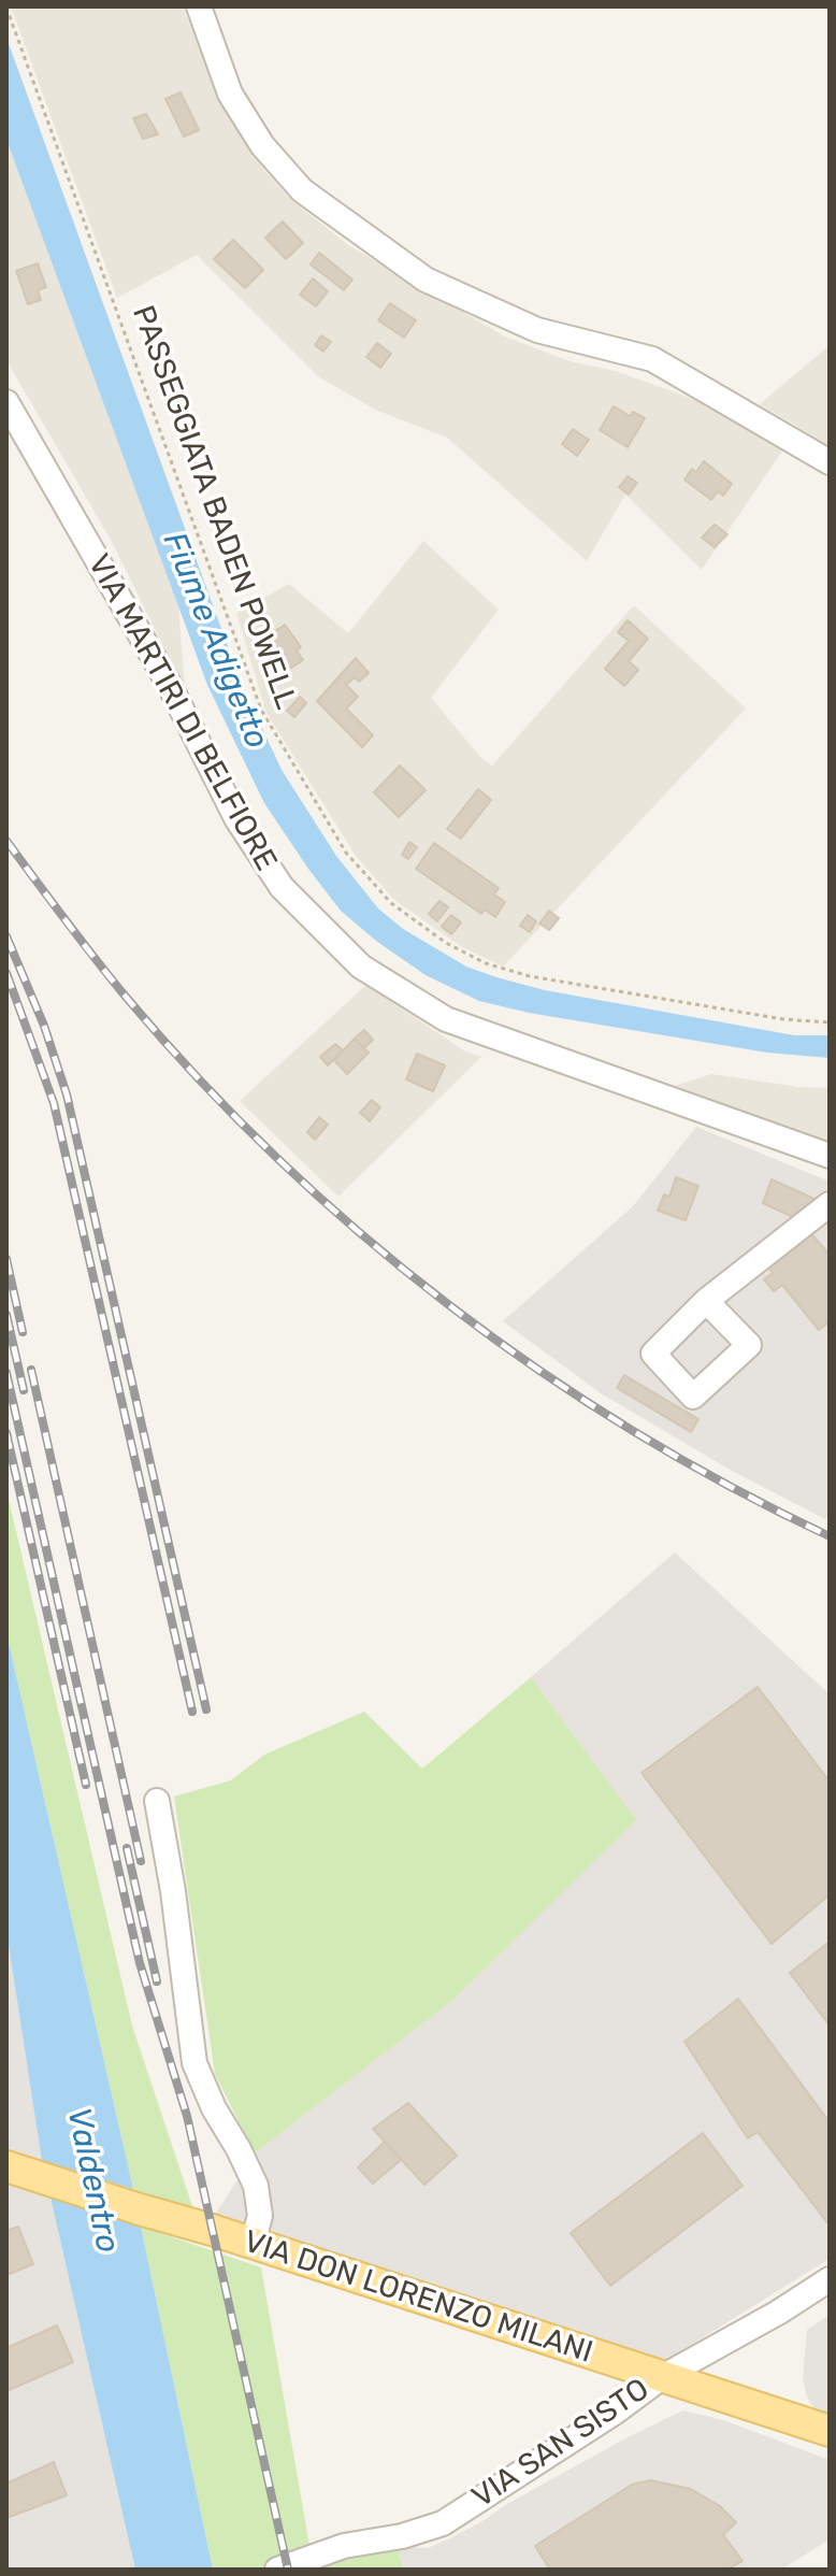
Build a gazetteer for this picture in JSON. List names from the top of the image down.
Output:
{
  "streets": {
    "main road": ["VIA DON LORENZO MILANI"],
    "street": ["VIA MARTIRI DI BELFIORE", "VIA SAN SISTO"],
    "path": ["PASSEGGIATA BADEN POWELL"]
  },
  "crossings": [
    ["VIA DON LORENZO MILANI", "VIA SAN SISTO"]
  ],
  "water": ["Fiume Adigetto", "Valdentro"]
}
